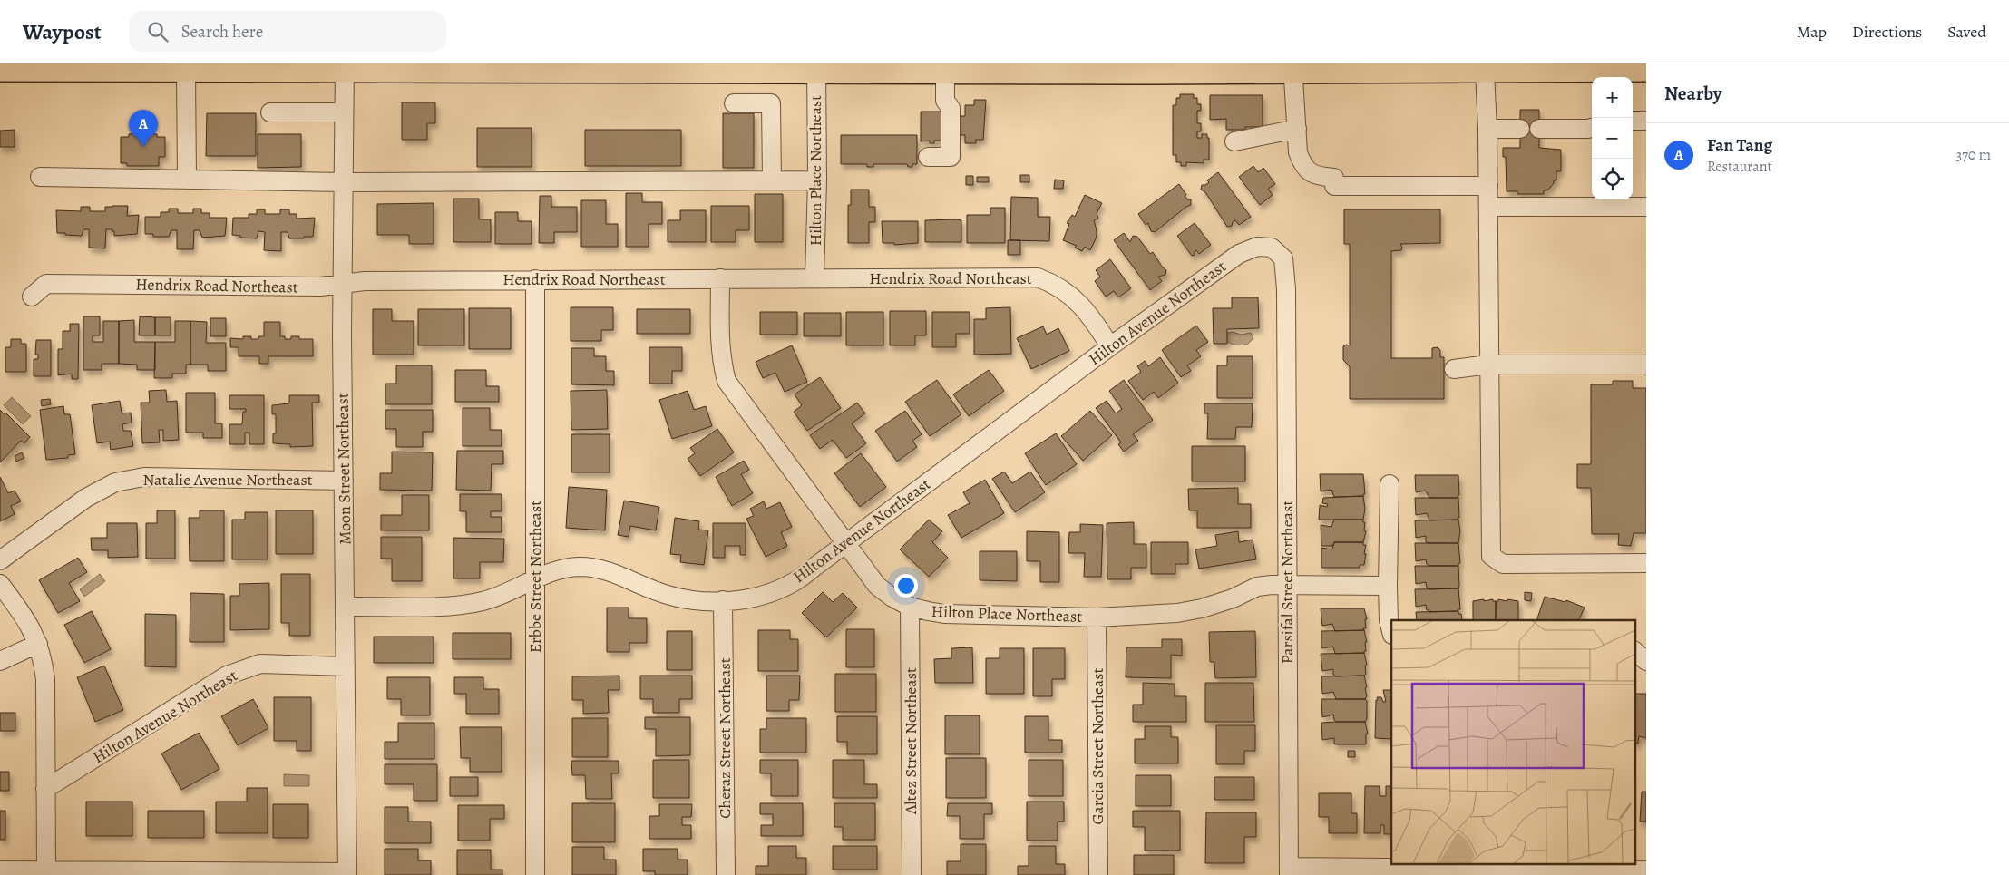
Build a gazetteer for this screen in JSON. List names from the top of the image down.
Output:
{
  "streets": {
    "street": [
      "Hilton Place Northeast",
      "Hendrix Road Northeast",
      "Hilton Avenue Northeast",
      "Moon Street Northeast",
      "Natalie Avenue Northeast",
      "Erbbe Street Northeast",
      "Parsifal Street Northeast",
      "Cheraz Street Northeast",
      "Altez Street Northeast",
      "Garcia Street Northeast"
    ]
  },
  "crossings": [
    ["Hilton Place Northeast", "Hendrix Road Northeast"],
    ["Hilton Place Northeast", "Hilton Avenue Northeast"],
    ["Hilton Place Northeast", "Parsifal Street Northeast"],
    ["Hilton Place Northeast", "Altez Street Northeast"],
    ["Hilton Place Northeast", "Garcia Street Northeast"],
    ["Hendrix Road Northeast", "Hilton Avenue Northeast"],
    ["Hendrix Road Northeast", "Moon Street Northeast"],
    ["Hendrix Road Northeast", "Erbbe Street Northeast"],
    ["Hilton Avenue Northeast", "Moon Street Northeast"],
    ["Hilton Avenue Northeast", "Erbbe Street Northeast"],
    ["Hilton Avenue Northeast", "Parsifal Street Northeast"],
    ["Hilton Avenue Northeast", "Cheraz Street Northeast"],
    ["Moon Street Northeast", "Natalie Avenue Northeast"]
  ],
  "page": {
    "header": "Waypost",
    "search": "Search here",
    "nav": ["Map", "Directions", "Saved"],
    "heading": "Nearby",
    "map_buttons": ["+", "−"],
    "pins": "A",
    "list": [
      {
        "mark": "A",
        "name": "Fan Tang",
        "note": "Restaurant",
        "value": "370 m"
      }
    ]
  }
}
